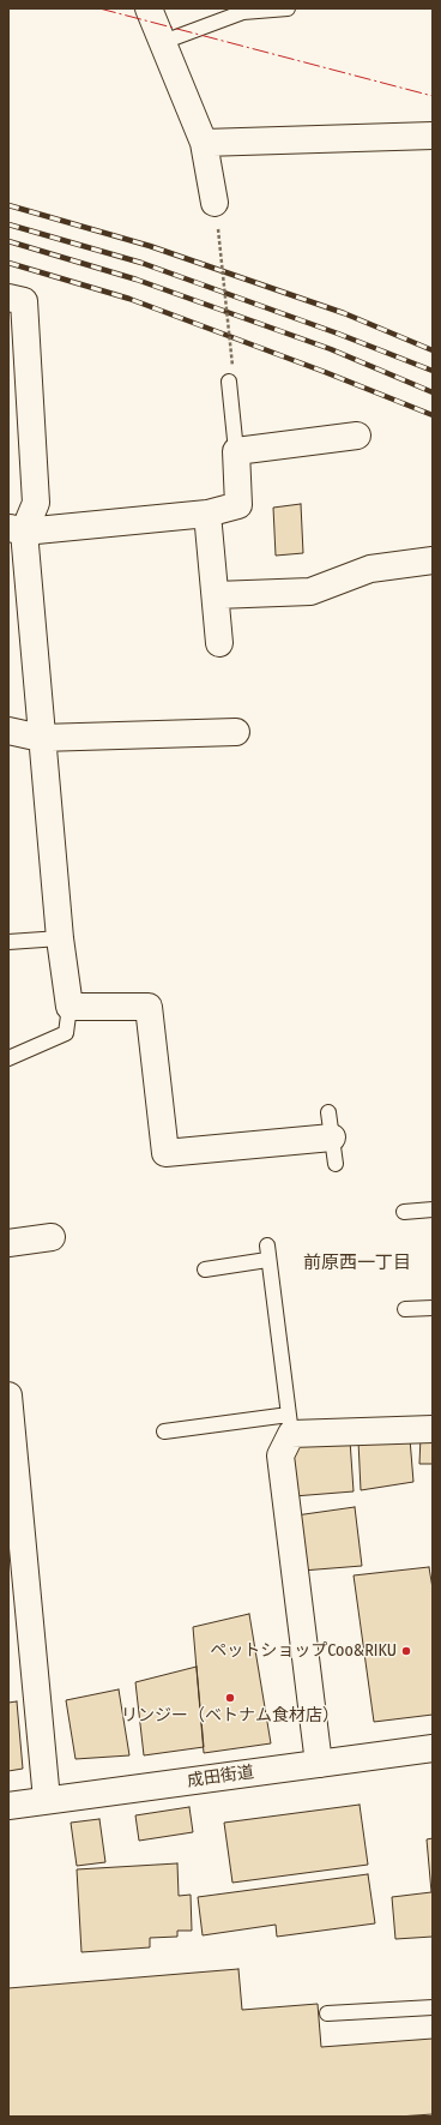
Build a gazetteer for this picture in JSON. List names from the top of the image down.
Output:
{
  "streets": {
    "main road": ["成田街道"]
  },
  "districts": ["前原西一丁目"],
  "places": ["ペットショップCoo&RIKU", "リンジー（ベトナム食材店）"]
}
